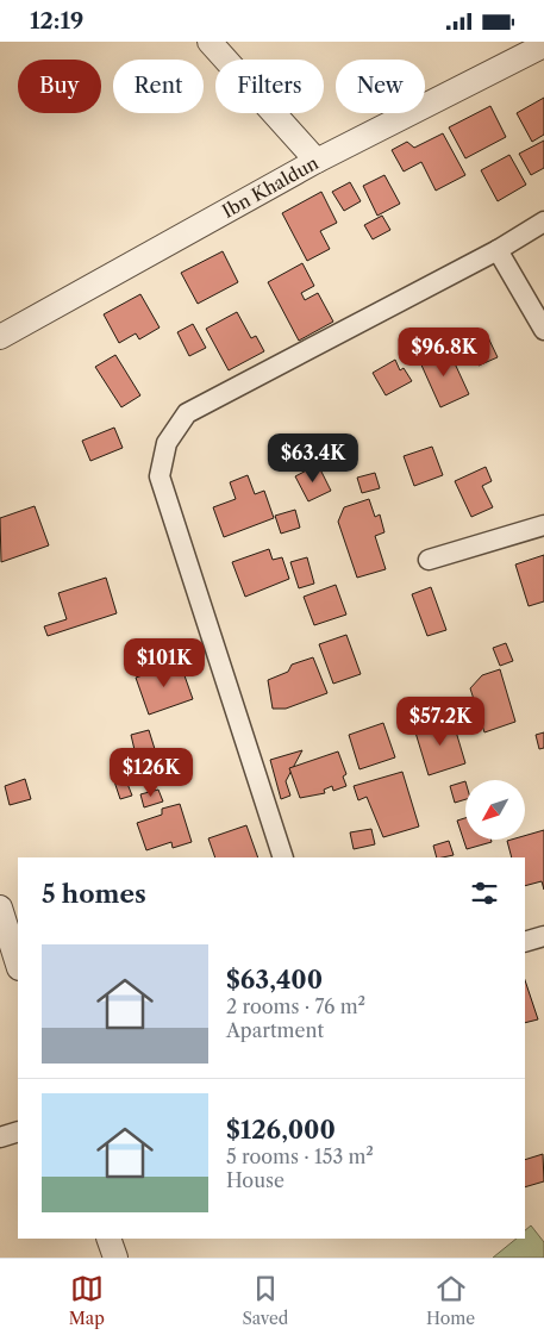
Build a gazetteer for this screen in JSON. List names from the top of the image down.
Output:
{
  "streets": {
    "street": ["Ibn Khaldun"]
  },
  "north": "bottom left",
  "page": {
    "status": "12:19",
    "chip": [
      "Buy",
      "Rent",
      "Filters",
      "New"
    ],
    "price": [
      "$96.8K",
      "$63.4K",
      "$101K",
      "$57.2K",
      "$126K"
    ],
    "heading": "5 homes",
    "list": [
      {
        "name": "$63,400",
        "note": "2 rooms · 76 m² · Apartment"
      },
      {
        "name": "$126,000",
        "note": "5 rooms · 153 m² · House"
      }
    ],
    "tabs": ["Map", "Saved", "Home"]
  }
}
